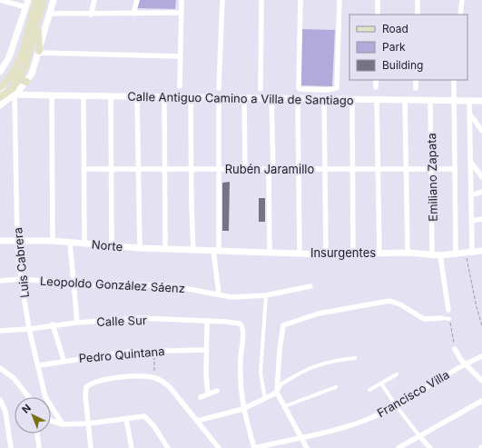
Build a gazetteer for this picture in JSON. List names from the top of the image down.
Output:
{
  "streets": {
    "street": [
      "Calle Antiguo Camino a Villa de Santiago",
      "Rubén Jaramillo",
      "Emiliano Zapata",
      "Norte",
      "Insurgentes",
      "Luis Cabrera",
      "Leopoldo González Sáenz",
      "Calle Sur",
      "Pedro Quintana",
      "Francisco Villa"
    ]
  },
  "crossings": [
    ["Calle Antiguo Camino a Villa de Santiago", "Emiliano Zapata"],
    ["Calle Antiguo Camino a Villa de Santiago", "Luis Cabrera"],
    ["Rubén Jaramillo", "Emiliano Zapata"],
    ["Emiliano Zapata", "Insurgentes"],
    ["Norte", "Insurgentes"],
    ["Norte", "Luis Cabrera"],
    ["Luis Cabrera", "Leopoldo González Sáenz"],
    ["Luis Cabrera", "Calle Sur"],
    ["Luis Cabrera", "Pedro Quintana"]
  ],
  "legend": ["Road", "Park", "Building"],
  "north": "top left"
}
